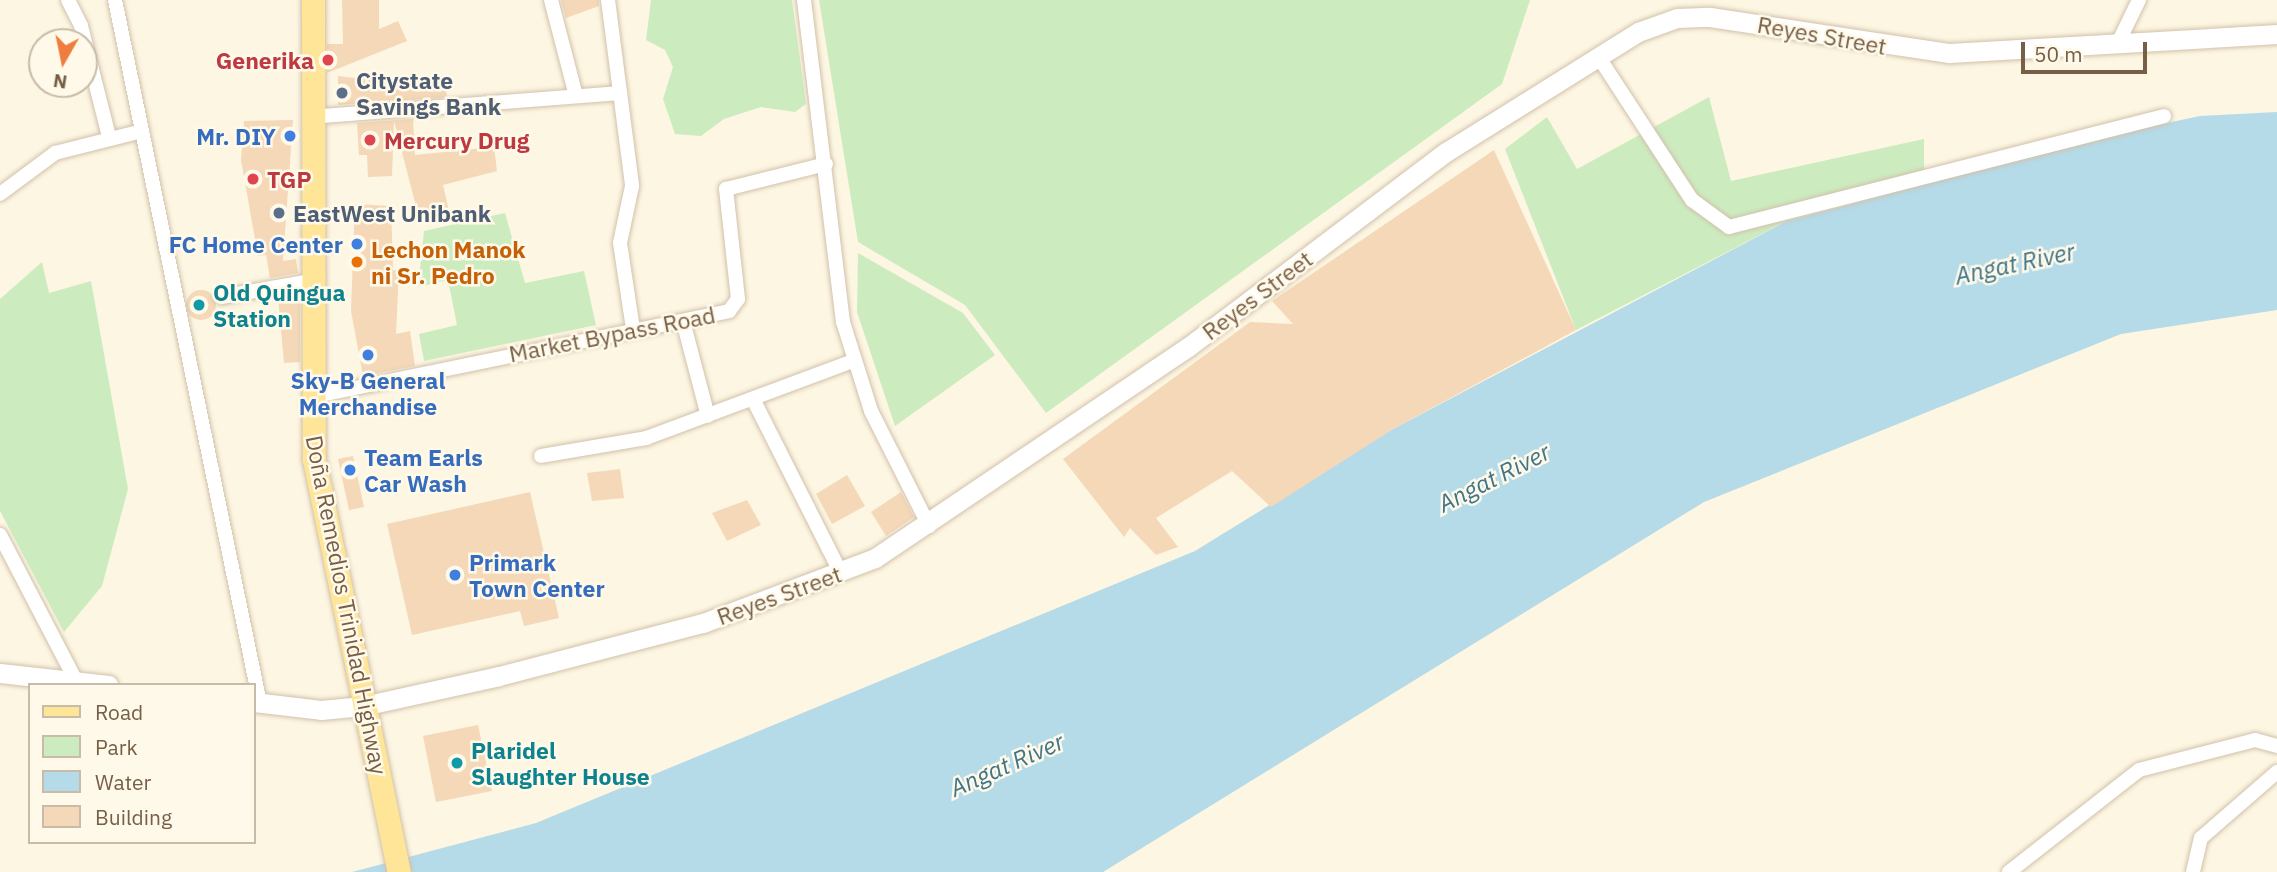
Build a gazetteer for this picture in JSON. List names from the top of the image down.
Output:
{
  "streets": {
    "main road": ["Doña Remedios Trinidad Highway"],
    "street": ["Reyes Street", "Market Bypass Road"]
  },
  "crossings": [
    ["Reyes Street", "Doña Remedios Trinidad Highway"],
    ["Market Bypass Road", "Doña Remedios Trinidad Highway"]
  ],
  "water": ["Angat River"],
  "places": [
    "Generika",
    "Citystate Savings Bank",
    "Mr. DIY",
    "Mercury Drug",
    "TGP",
    "EastWest Unibank",
    "FC Home Center",
    "Lechon Manok ni Sr. Pedro",
    "Old Quingua Station",
    "Sky-B General Merchandise",
    "Team Earls Car Wash",
    "Primark Town Center",
    "Plaridel Slaughter House"
  ],
  "legend": [
    "Road",
    "Park",
    "Water",
    "Building"
  ],
  "scale_bar": "50 m",
  "north": "bottom"
}
